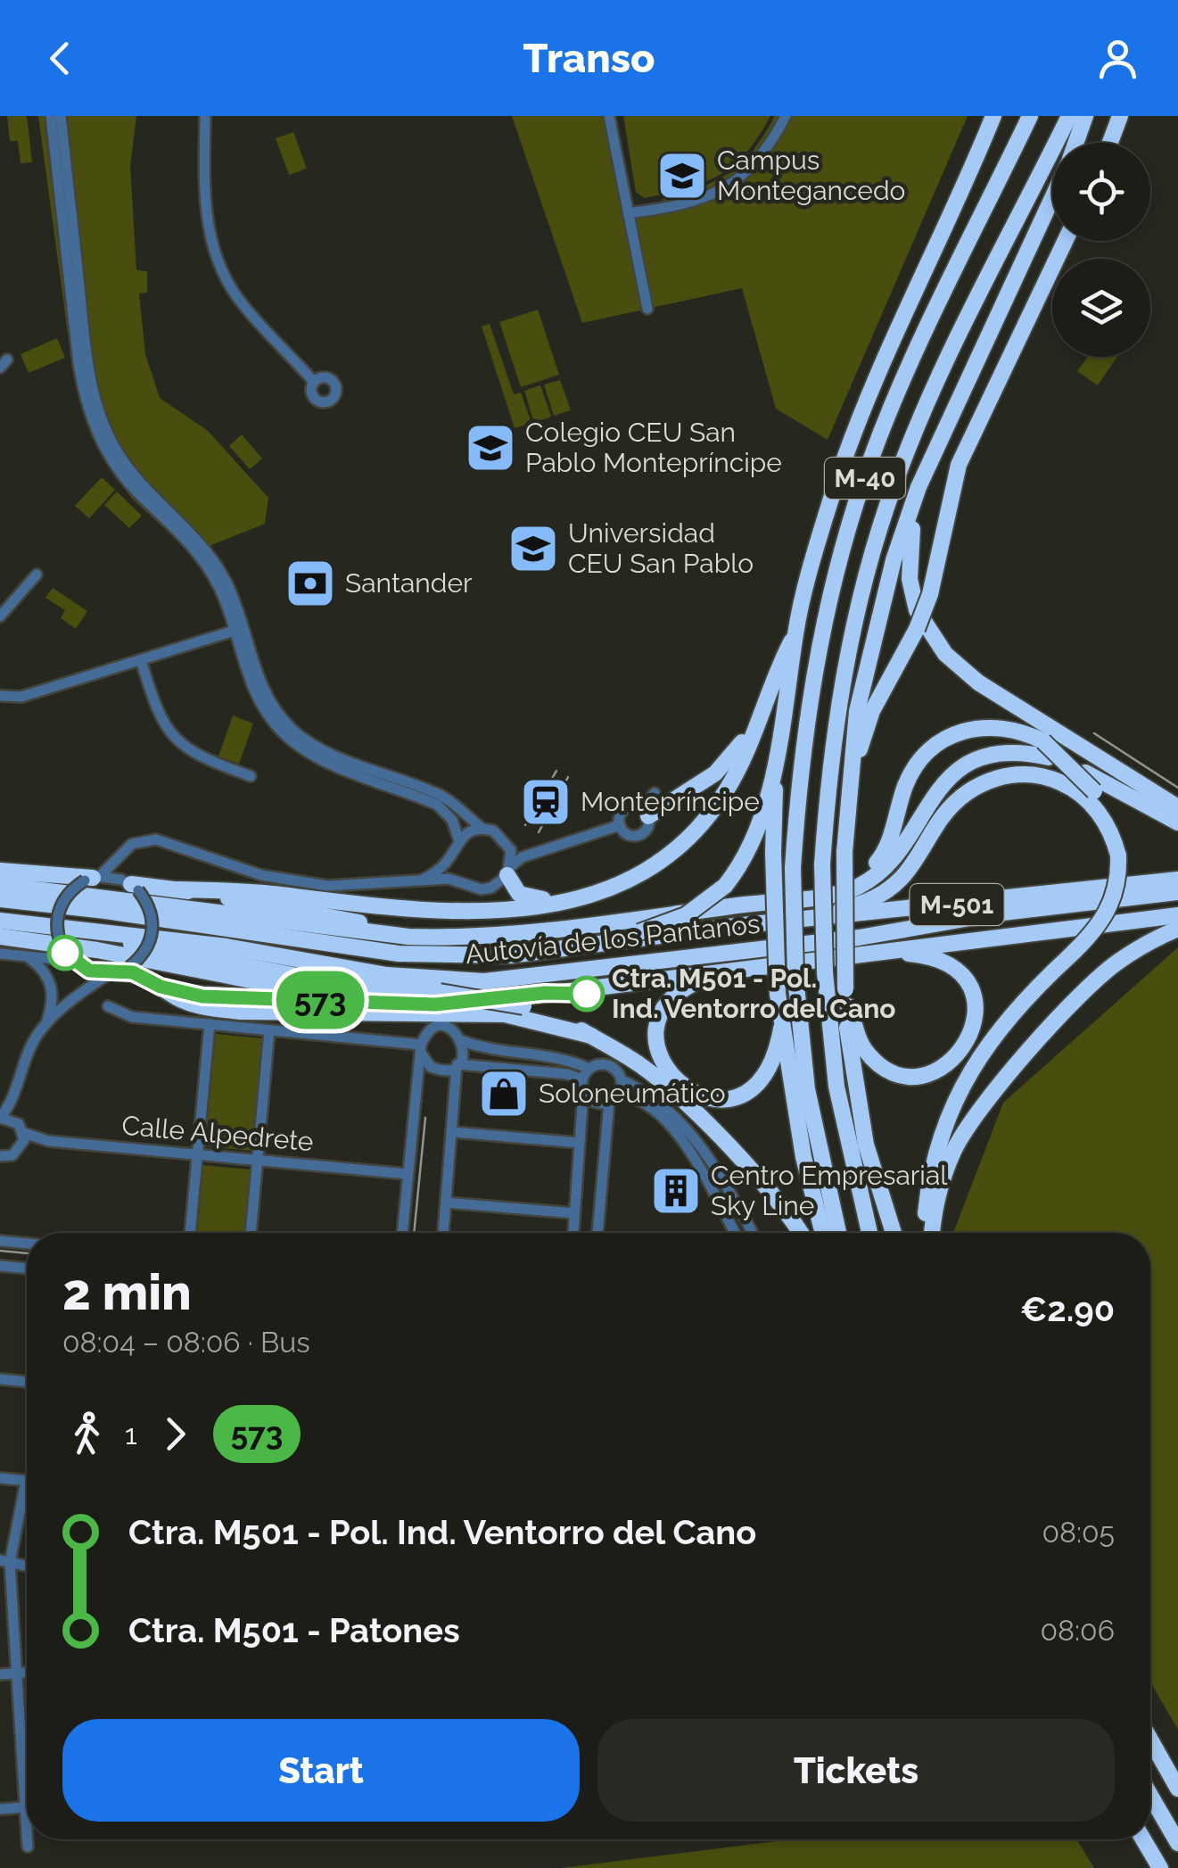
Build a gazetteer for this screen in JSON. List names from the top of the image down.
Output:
{
  "streets": {
    "highway": ["M-40", "M-501", "Autovía de los Pantanos"],
    "street": ["Calle Alpedrete"]
  },
  "places": {
    "school or university": ["Campus Montegancedo", "Colegio CEU San Pablo Montepríncipe", "Universidad CEU San Pablo"],
    "bank": ["Santander"],
    "station": ["Montepríncipe"],
    "other": ["Ctra. M501 - Pol. Ind. Ventorro del Cano"],
    "shop": ["Soloneumático"],
    "building": ["Centro Empresarial Sky Line"]
  },
  "lines": ["bus line 573"],
  "page": {
    "header": "Transo",
    "on_map": "573",
    "heading": ["2 min", "08:04 – 08:06 · Bus", "€2.90"],
    "legs": ["1", "573"],
    "list": [
      {
        "name": "Ctra. M501 - Pol. Ind. Ventorro del Cano",
        "value": "08:05"
      },
      {
        "name": "Ctra. M501 - Patones",
        "value": "08:06"
      }
    ],
    "buttons": ["Start", "Tickets"]
  }
}
